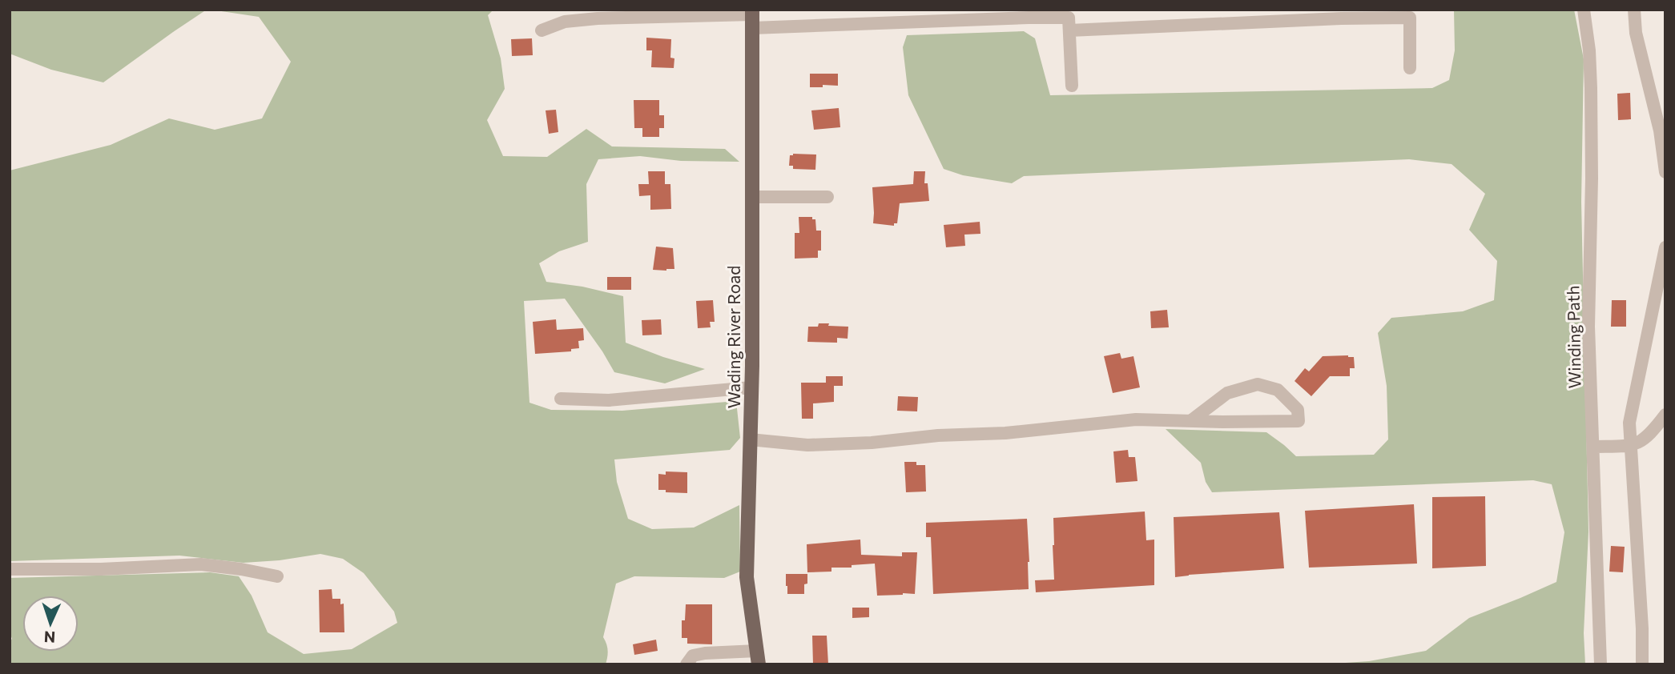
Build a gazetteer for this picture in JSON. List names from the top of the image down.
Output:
{
  "streets": {
    "main road": ["Wading River Road"],
    "street": ["Winding Path"]
  },
  "north": "bottom"
}
